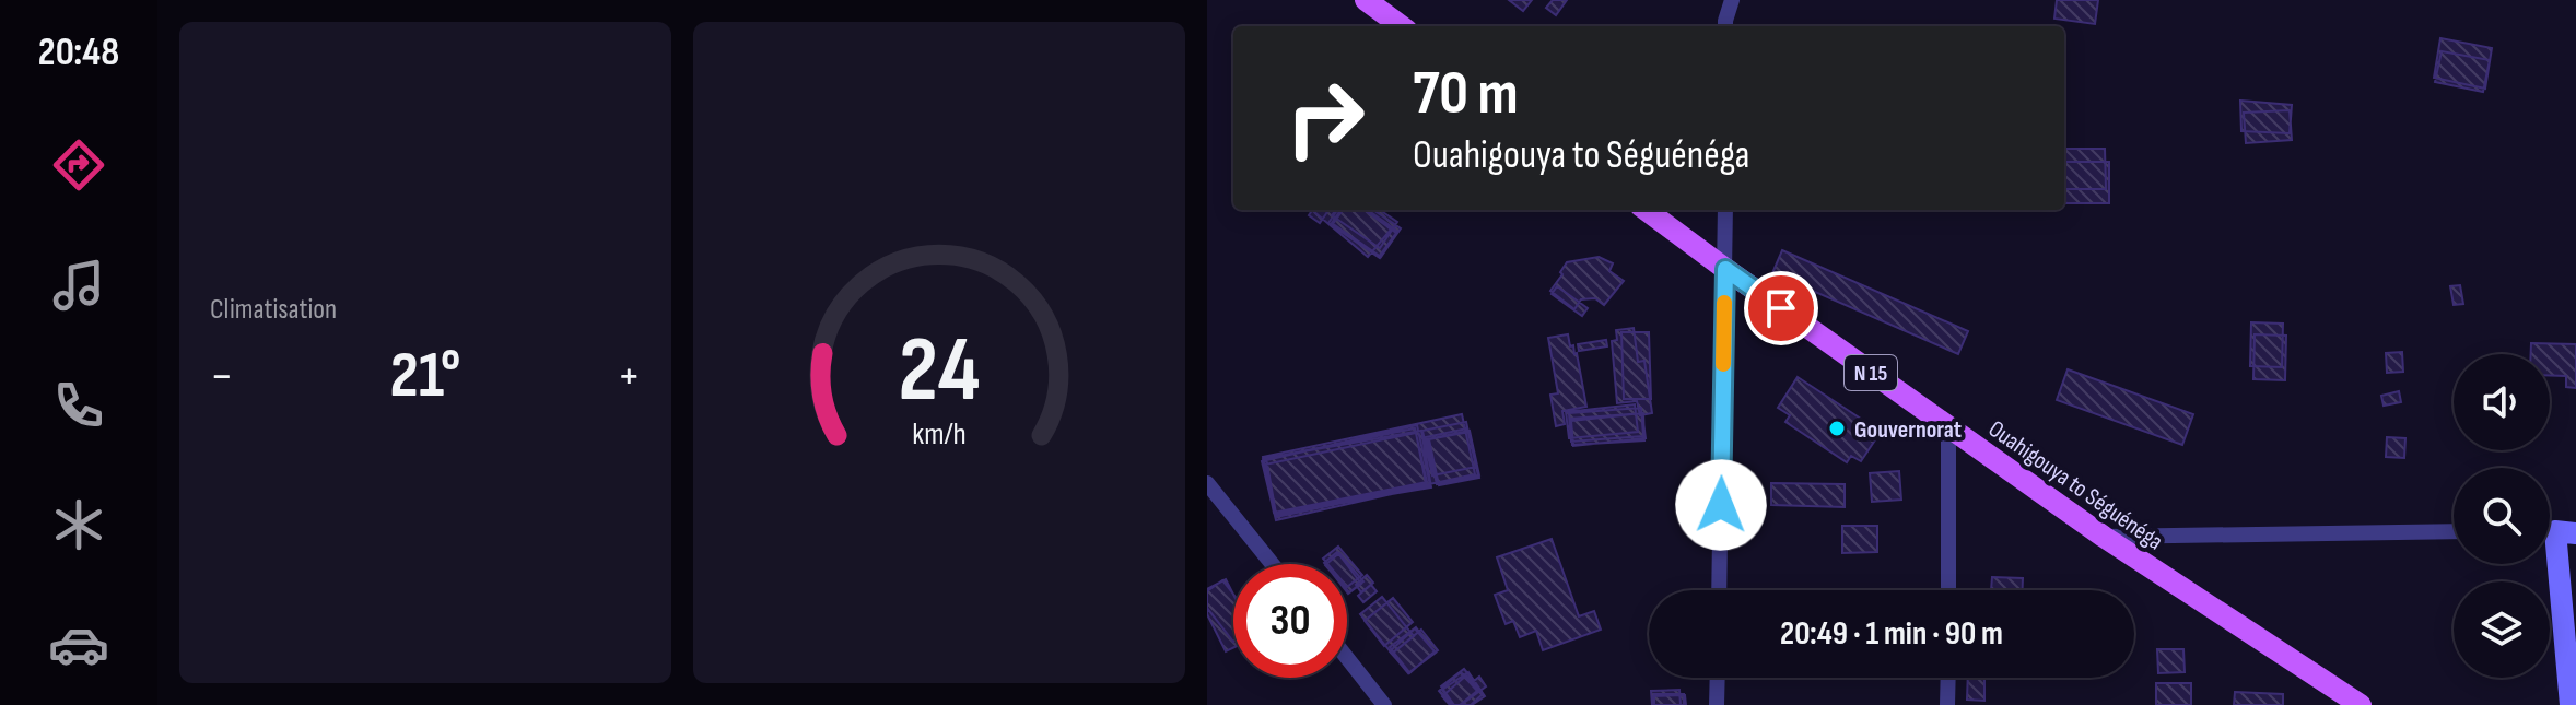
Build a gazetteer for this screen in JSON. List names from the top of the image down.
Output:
{
  "streets": {
    "main road": ["N 15", "Ouahigouya to Séguénéga"]
  },
  "places": ["Gouvernorat"],
  "page": {
    "tabs": "20:48",
    "tile": "Climatisation",
    "turn": ["70 m", "Ouahigouya to Séguénéga"],
    "heat": ["−", "21°", "+"],
    "limit": "30",
    "trip": "20:49 · 1 min · 90 m",
    "gauge": ["24", "km/h"]
  }
}
